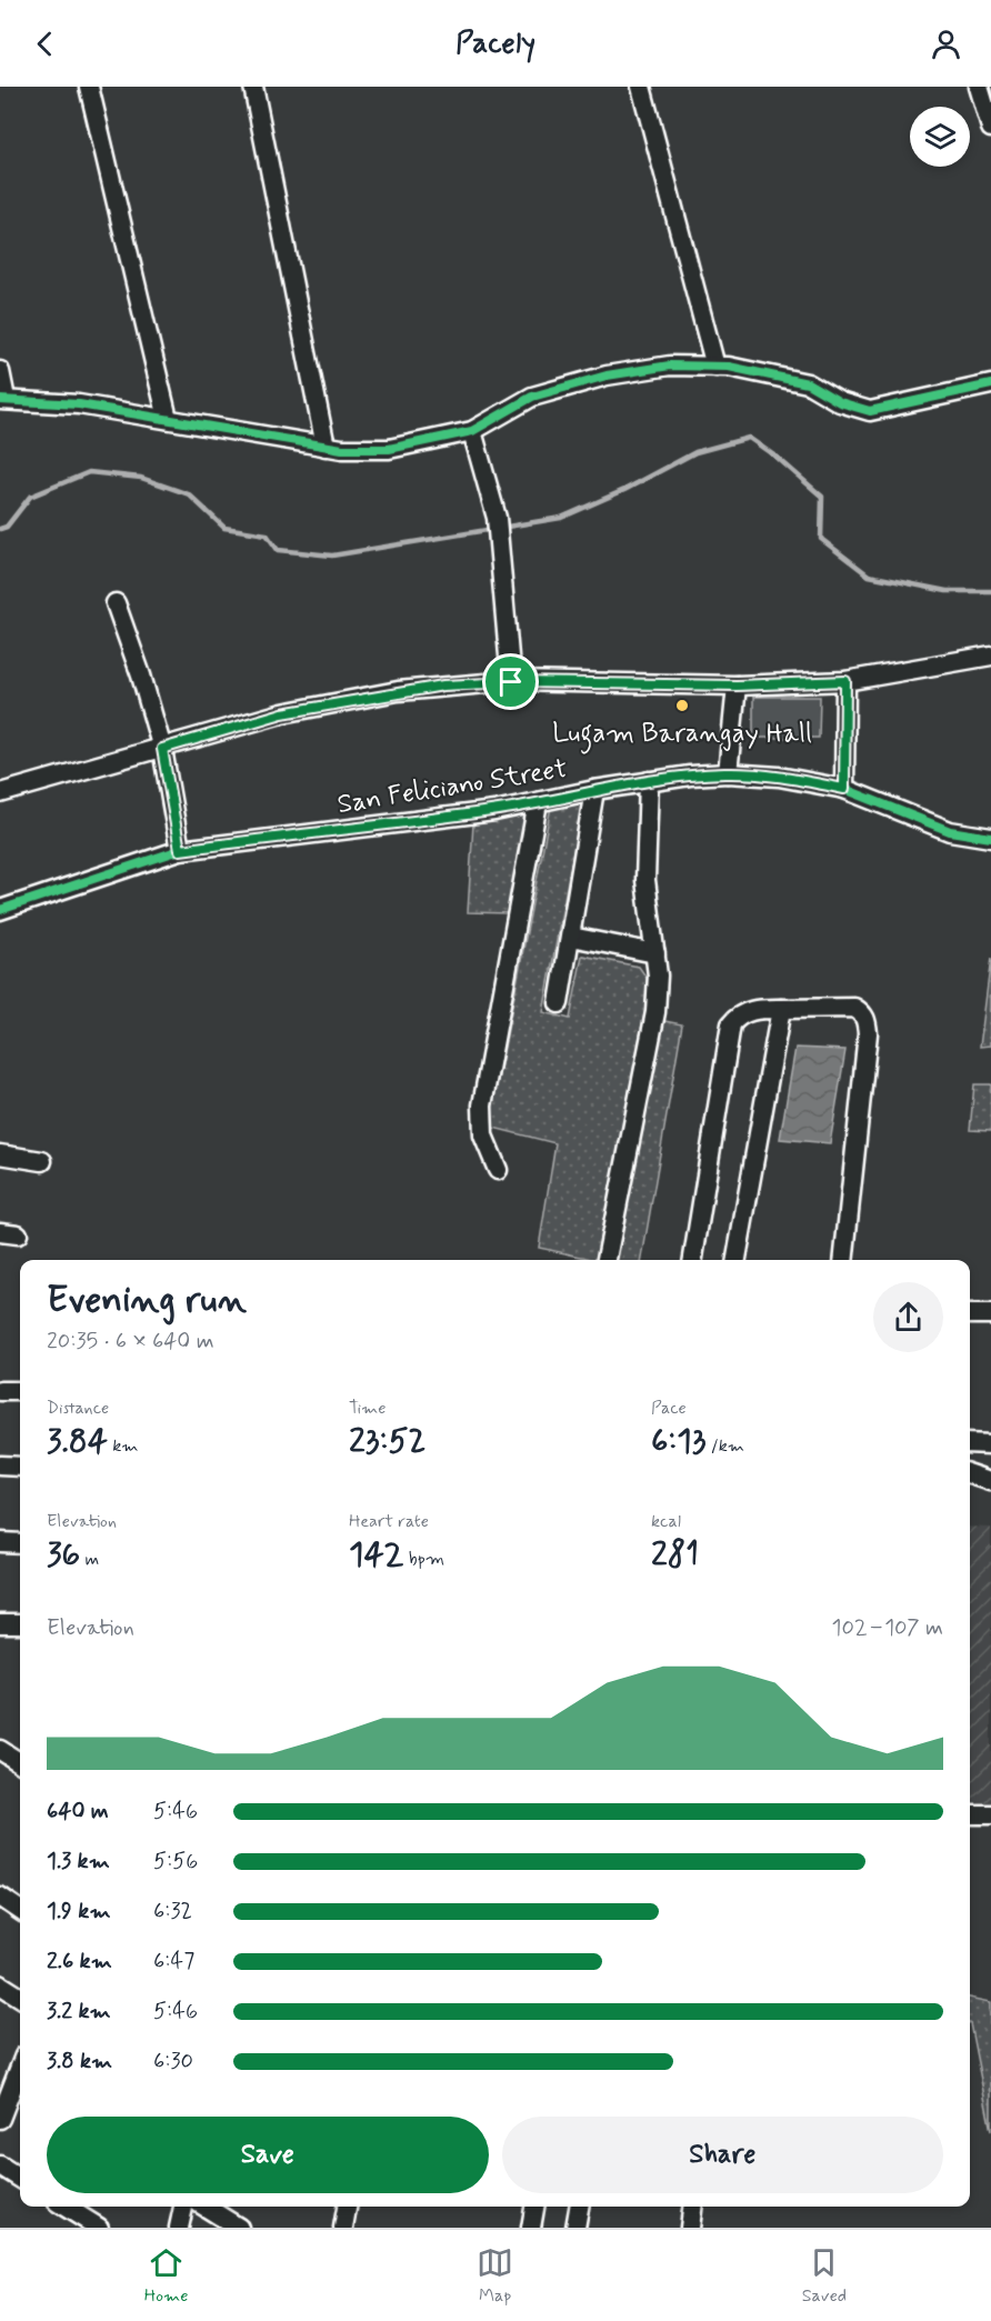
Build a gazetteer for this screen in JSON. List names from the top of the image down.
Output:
{
  "streets": {
    "street": ["San Feliciano Street"]
  },
  "places": ["Lugam Barangay Hall"],
  "page": {
    "header": "Pacely",
    "heading": ["Evening run", "20:35 · 6 × 640 m"],
    "stats": [
      ["Distance", "3.84 km"],
      ["Time", "23:52"],
      ["Pace", "6:13 /km"],
      ["Elevation", "36 m"],
      ["Heart rate", "142 bpm"],
      ["kcal", "281"]
    ],
    "chart": ["Elevation", "102–107 m"],
    "list": [
      {
        "name": "640 m",
        "note": "5:46"
      },
      {
        "name": "1.3 km",
        "note": "5:56"
      },
      {
        "name": "1.9 km",
        "note": "6:32"
      },
      {
        "name": "2.6 km",
        "note": "6:47"
      },
      {
        "name": "3.2 km",
        "note": "5:46"
      },
      {
        "name": "3.8 km",
        "note": "6:30"
      }
    ],
    "buttons": ["Save", "Share"],
    "tabs": ["Home", "Map", "Saved"]
  }
}
